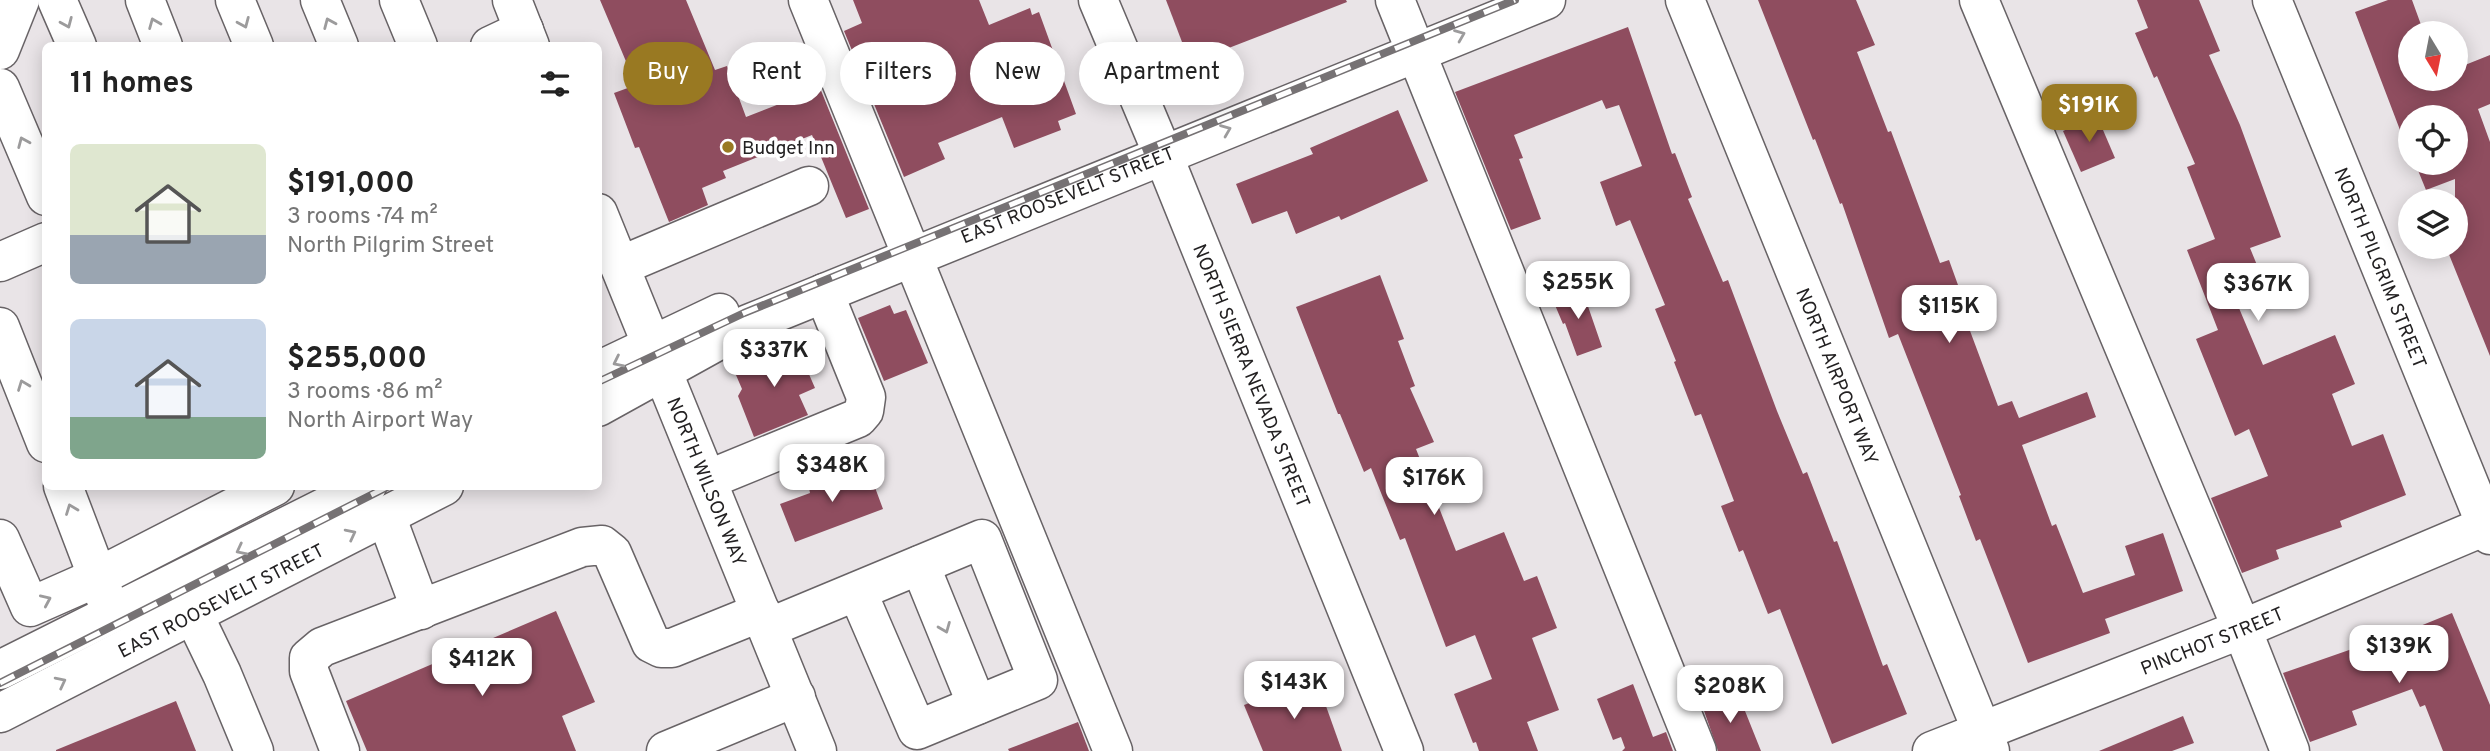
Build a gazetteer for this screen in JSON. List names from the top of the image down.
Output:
{
  "streets": {
    "street": [
      "EAST ROOSEVELT STREET",
      "NORTH PILGRIM STREET",
      "NORTH SIERRA NEVADA STREET",
      "NORTH AIRPORT WAY",
      "NORTH WILSON WAY",
      "PINCHOT STREET"
    ]
  },
  "crossings": [
    ["EAST ROOSEVELT STREET", "NORTH SIERRA NEVADA STREET"],
    ["EAST ROOSEVELT STREET", "NORTH WILSON WAY"],
    ["NORTH PILGRIM STREET", "PINCHOT STREET"],
    ["NORTH AIRPORT WAY", "PINCHOT STREET"]
  ],
  "places": ["Budget Inn"],
  "north": "bottom",
  "page": {
    "chip": [
      "Buy",
      "Rent",
      "Filters",
      "New",
      "Apartment"
    ],
    "heading": "11 homes",
    "price": [
      "$191K",
      "$255K",
      "$367K",
      "$115K",
      "$337K",
      "$348K",
      "$176K",
      "$139K",
      "$412K",
      "$143K",
      "$208K"
    ],
    "list": [
      {
        "name": "$191,000",
        "note": "3 rooms · 74 m² · North Pilgrim Street"
      },
      {
        "name": "$255,000",
        "note": "3 rooms · 86 m² · North Airport Way"
      }
    ]
  }
}
